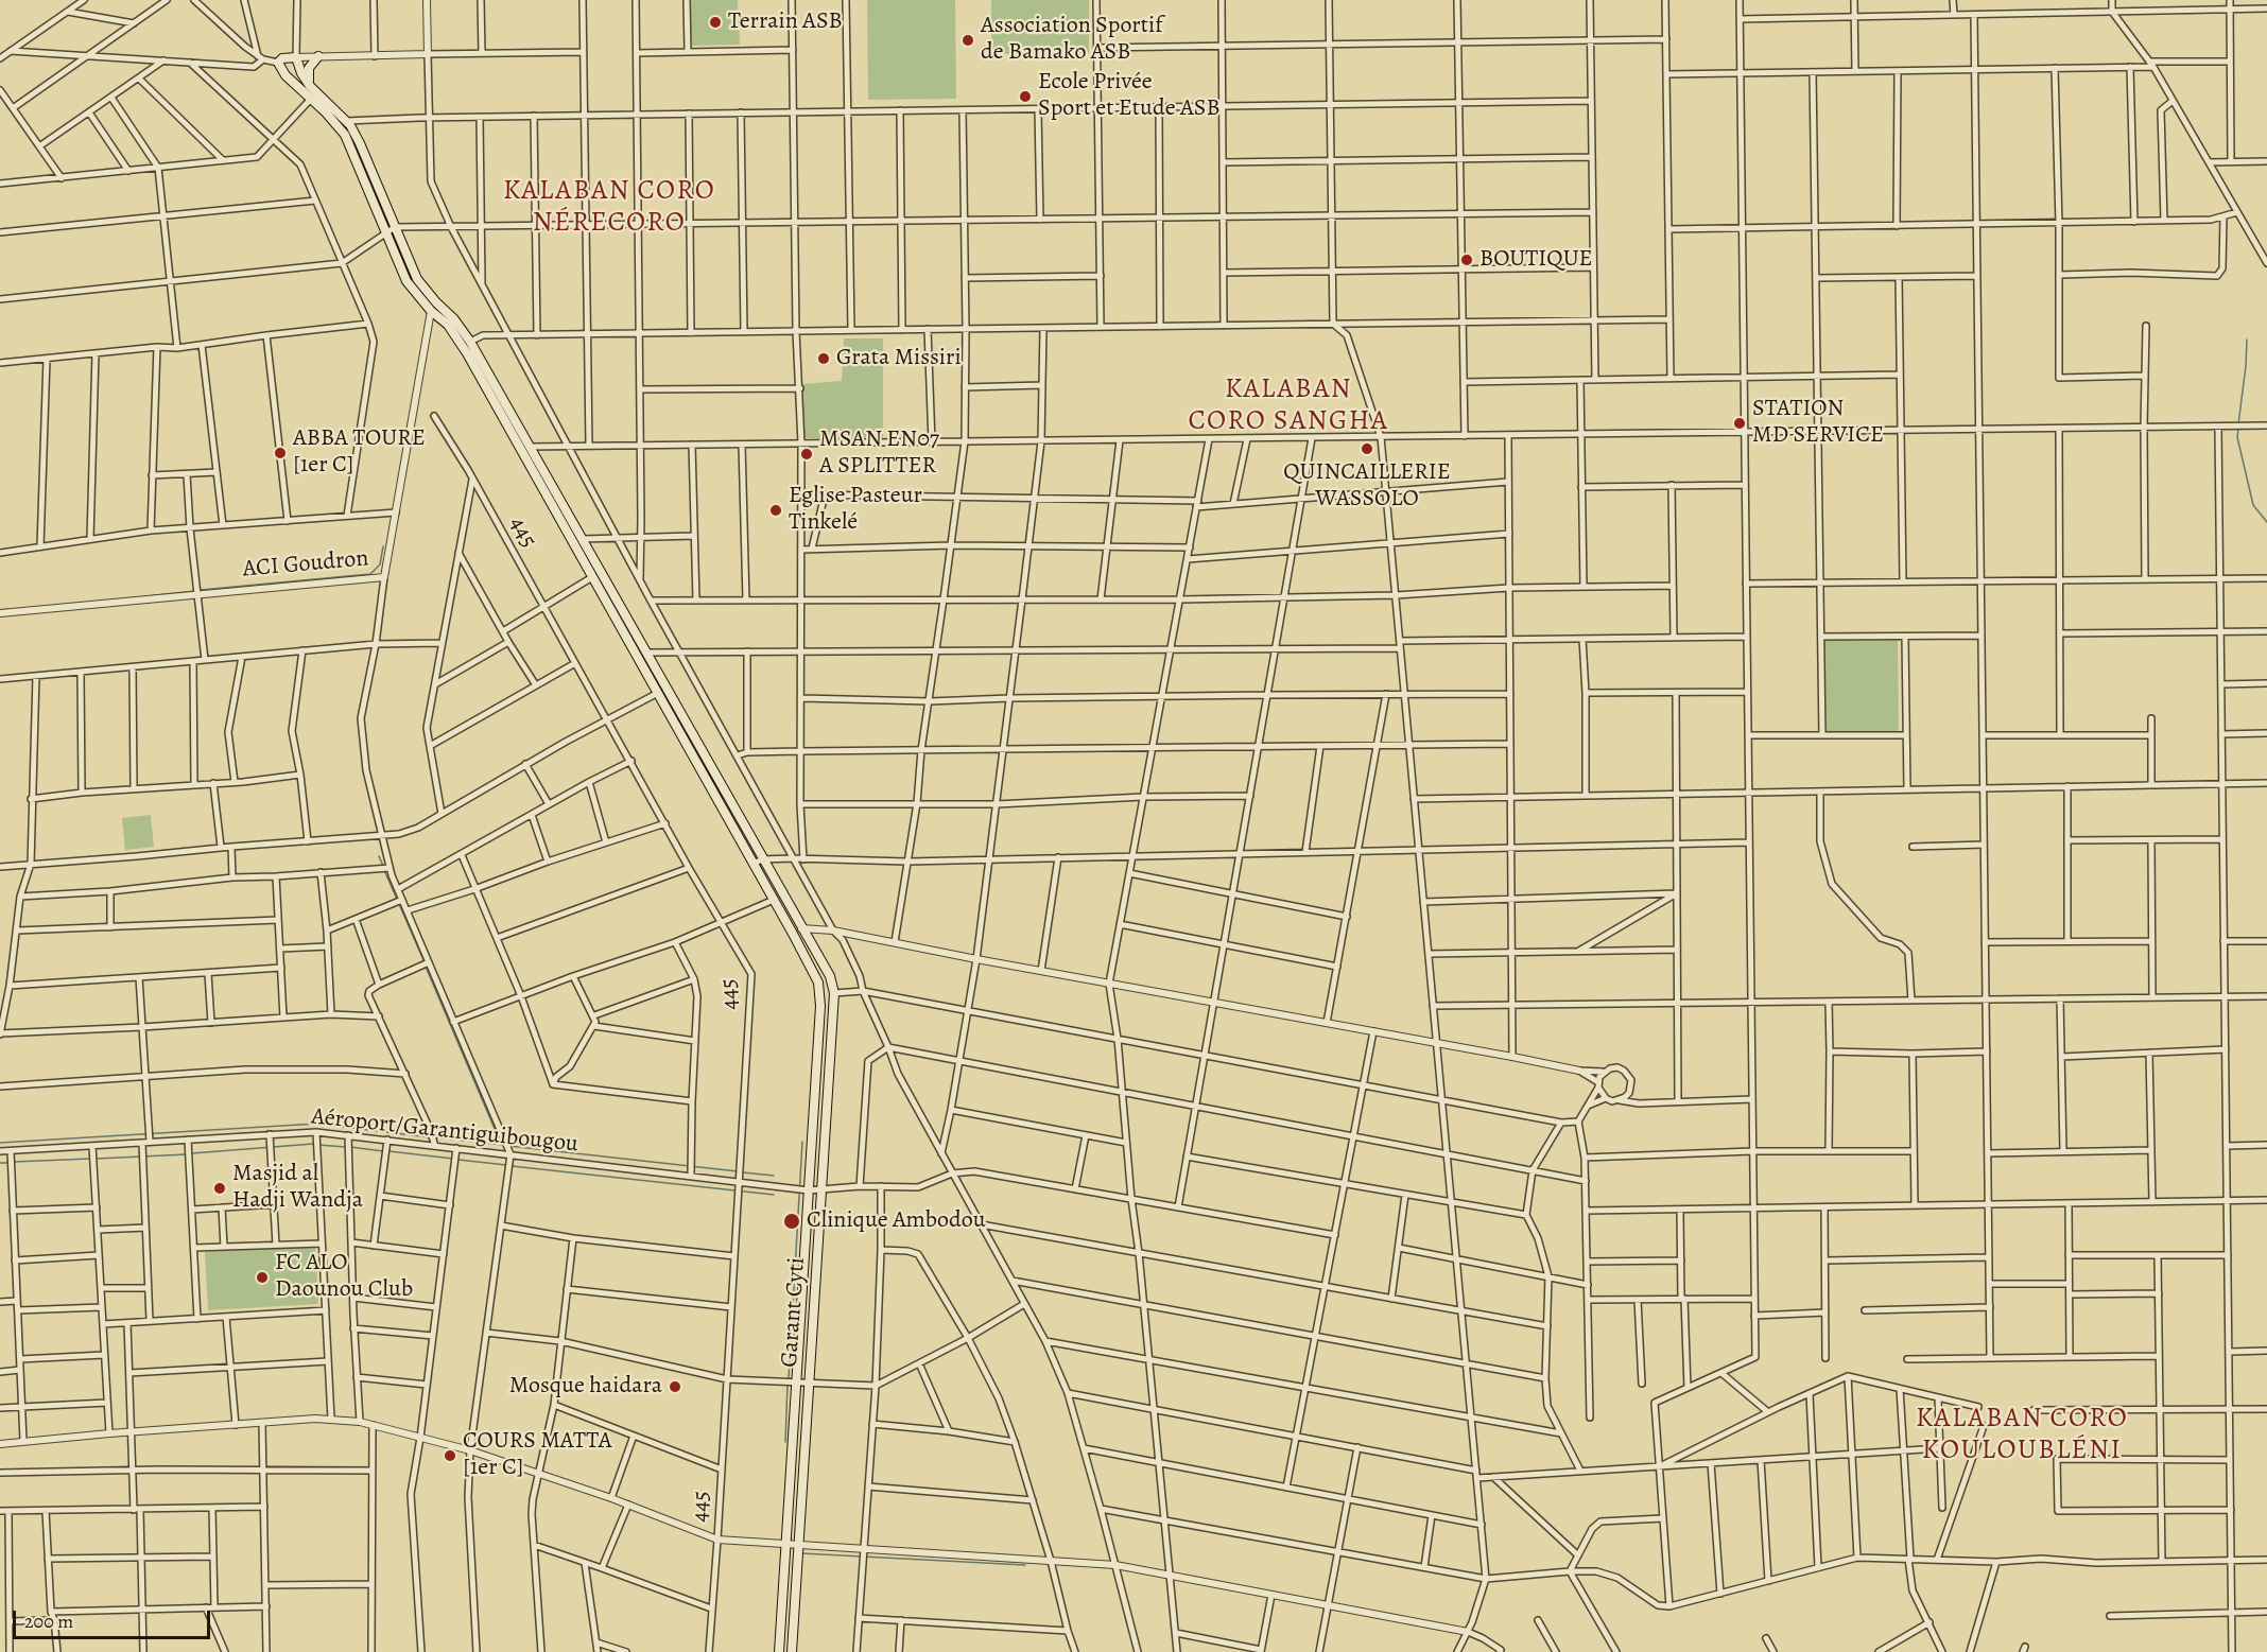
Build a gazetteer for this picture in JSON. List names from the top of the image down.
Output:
{
  "streets": {
    "main road": ["Garant Cyti"],
    "street": ["445", "ACI Goudron", "Aéroport/Garantiguibougou"]
  },
  "crossings": [
    ["445", "Aéroport/Garantiguibougou"],
    ["Aéroport/Garantiguibougou", "Garant Cyti"]
  ],
  "districts": ["KALABAN CORO NÉRECORO", "KALABAN CORO SANGHA", "KALABAN CORO KOULOUBLÉNI"],
  "places": [
    "Terrain ASB",
    "Association Sportif de Bamako ASB",
    "Ecole Privée Sport et Etude ASB",
    "BOUTIQUE",
    "Grata Missiri",
    "STATION MD SERVICE",
    "QUINCAILLERIE WASSOLO",
    "ABBA TOURE [1er C]",
    "MSAN EN07 A SPLITTER",
    "Eglise Pasteur Tinkelé",
    "Masjid al Hadji Wandja",
    "Clinique Ambodou",
    "FC ALO Daounou Club",
    "Mosque haidara",
    "COURS MATTA [1er C]"
  ],
  "scale_bar": "200 m"
}
